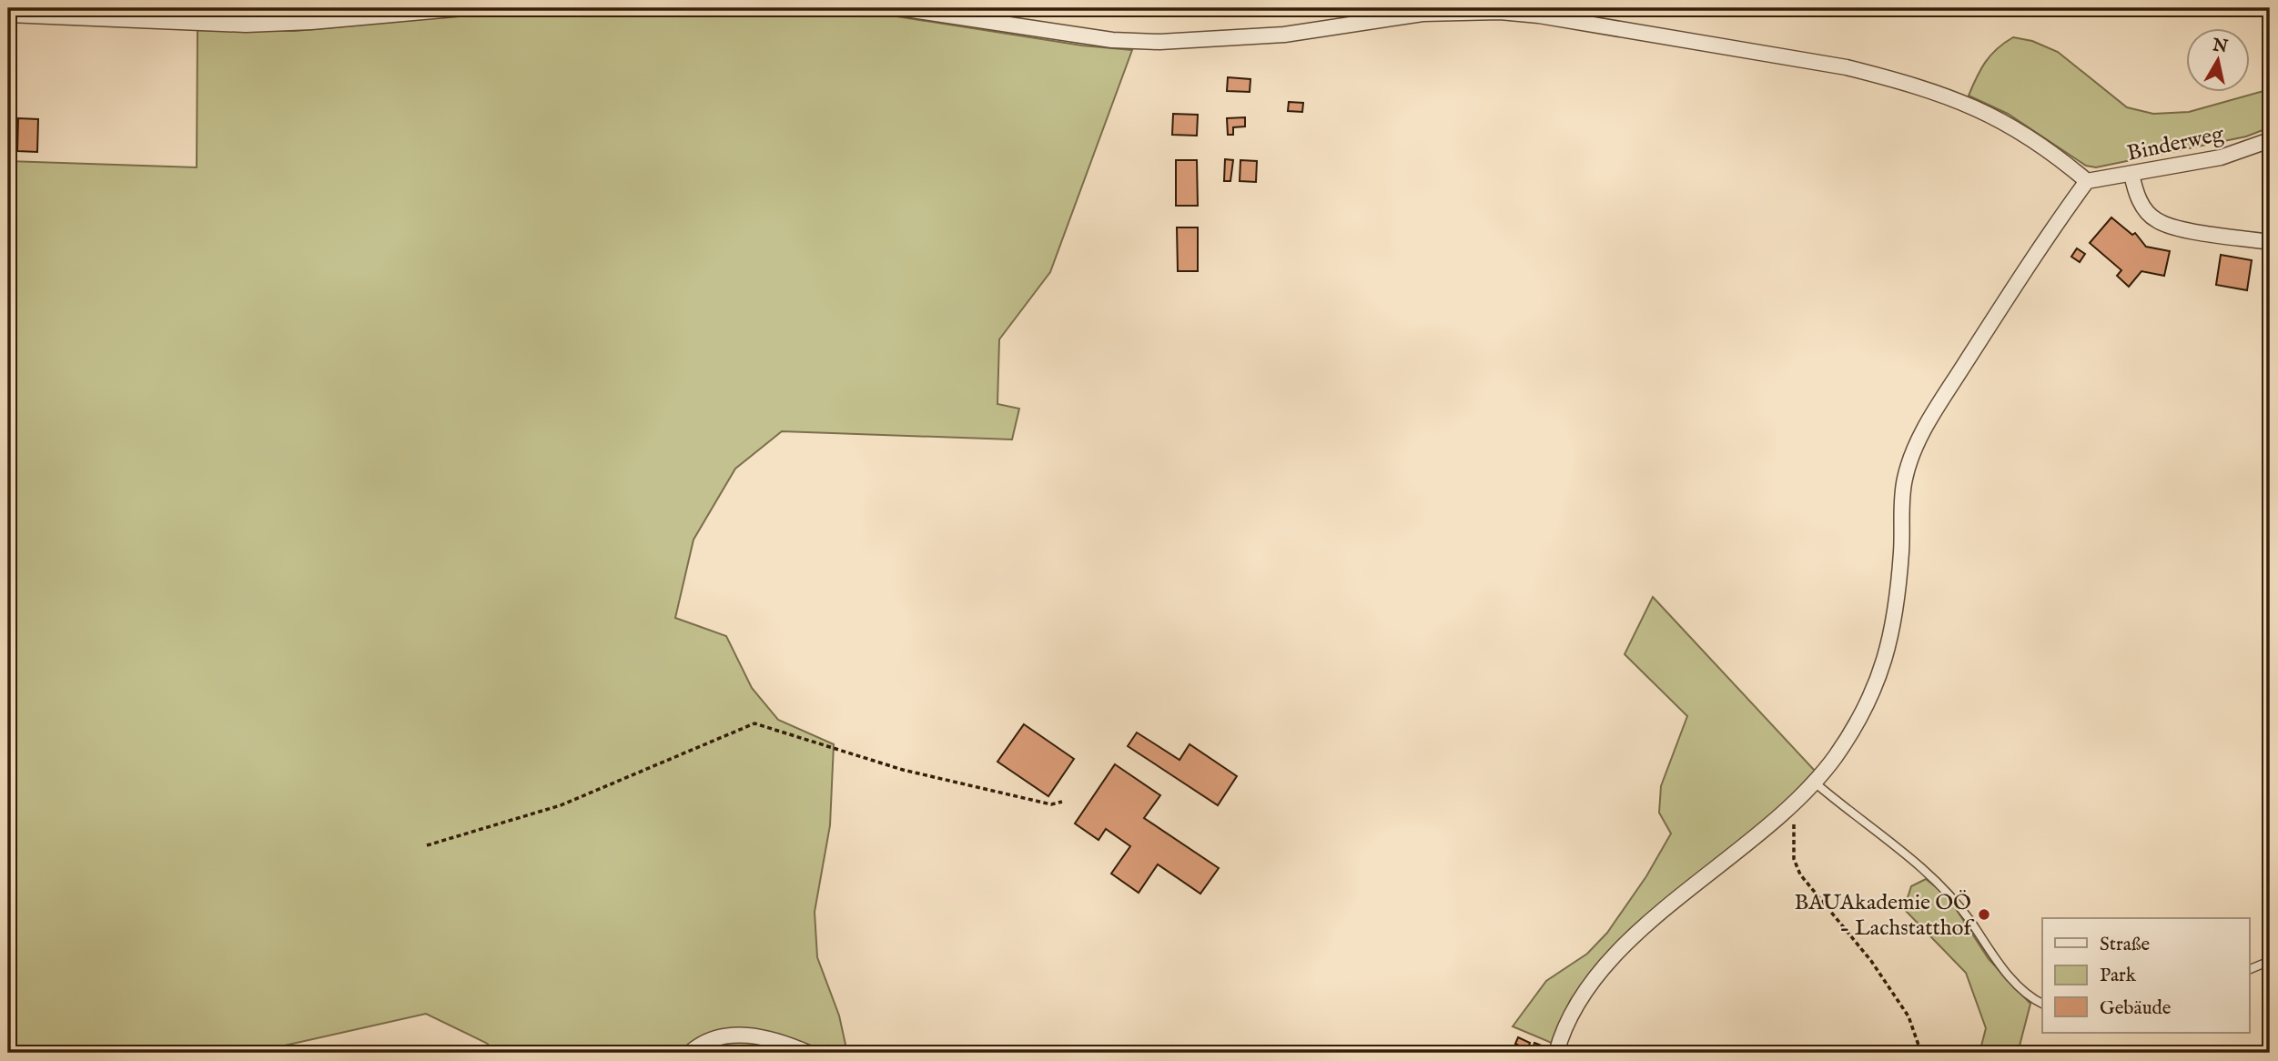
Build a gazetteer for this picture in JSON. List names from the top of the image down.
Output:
{
  "streets": {
    "street": ["Binderweg"]
  },
  "places": ["BAUAkademie OÖ - Lachstatthof"],
  "legend": ["Straße", "Park", "Gebäude"],
  "north": "top"
}
